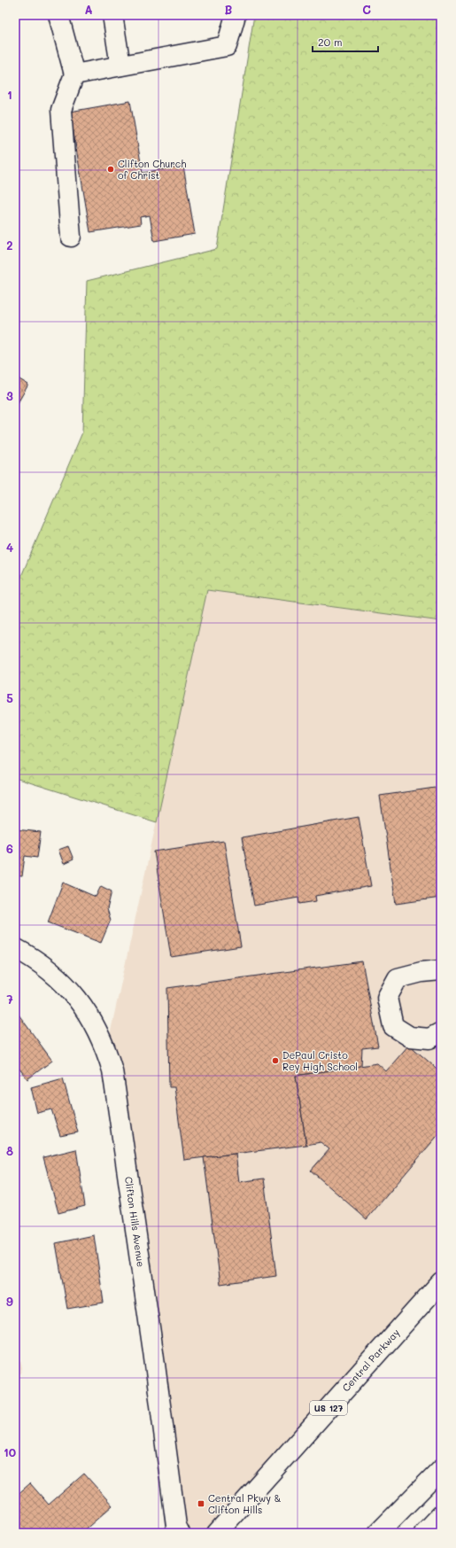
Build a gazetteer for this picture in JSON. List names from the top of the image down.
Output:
{
  "streets": {
    "main road": ["Clifton Hills Avenue", "Central Parkway", "US 127"]
  },
  "places": {
    "other": ["Clifton Church of Christ", "DePaul Cristo Rey High School"],
    "transit": ["Central Pkwy & Clifton Hills"]
  },
  "scale_bar": "20 m",
  "grid": {
    "columns": ["A", "B", "C"],
    "rows": [
      "1",
      "2",
      "3",
      "4",
      "5",
      "6",
      "7",
      "8",
      "9",
      "10"
    ]
  }
}
